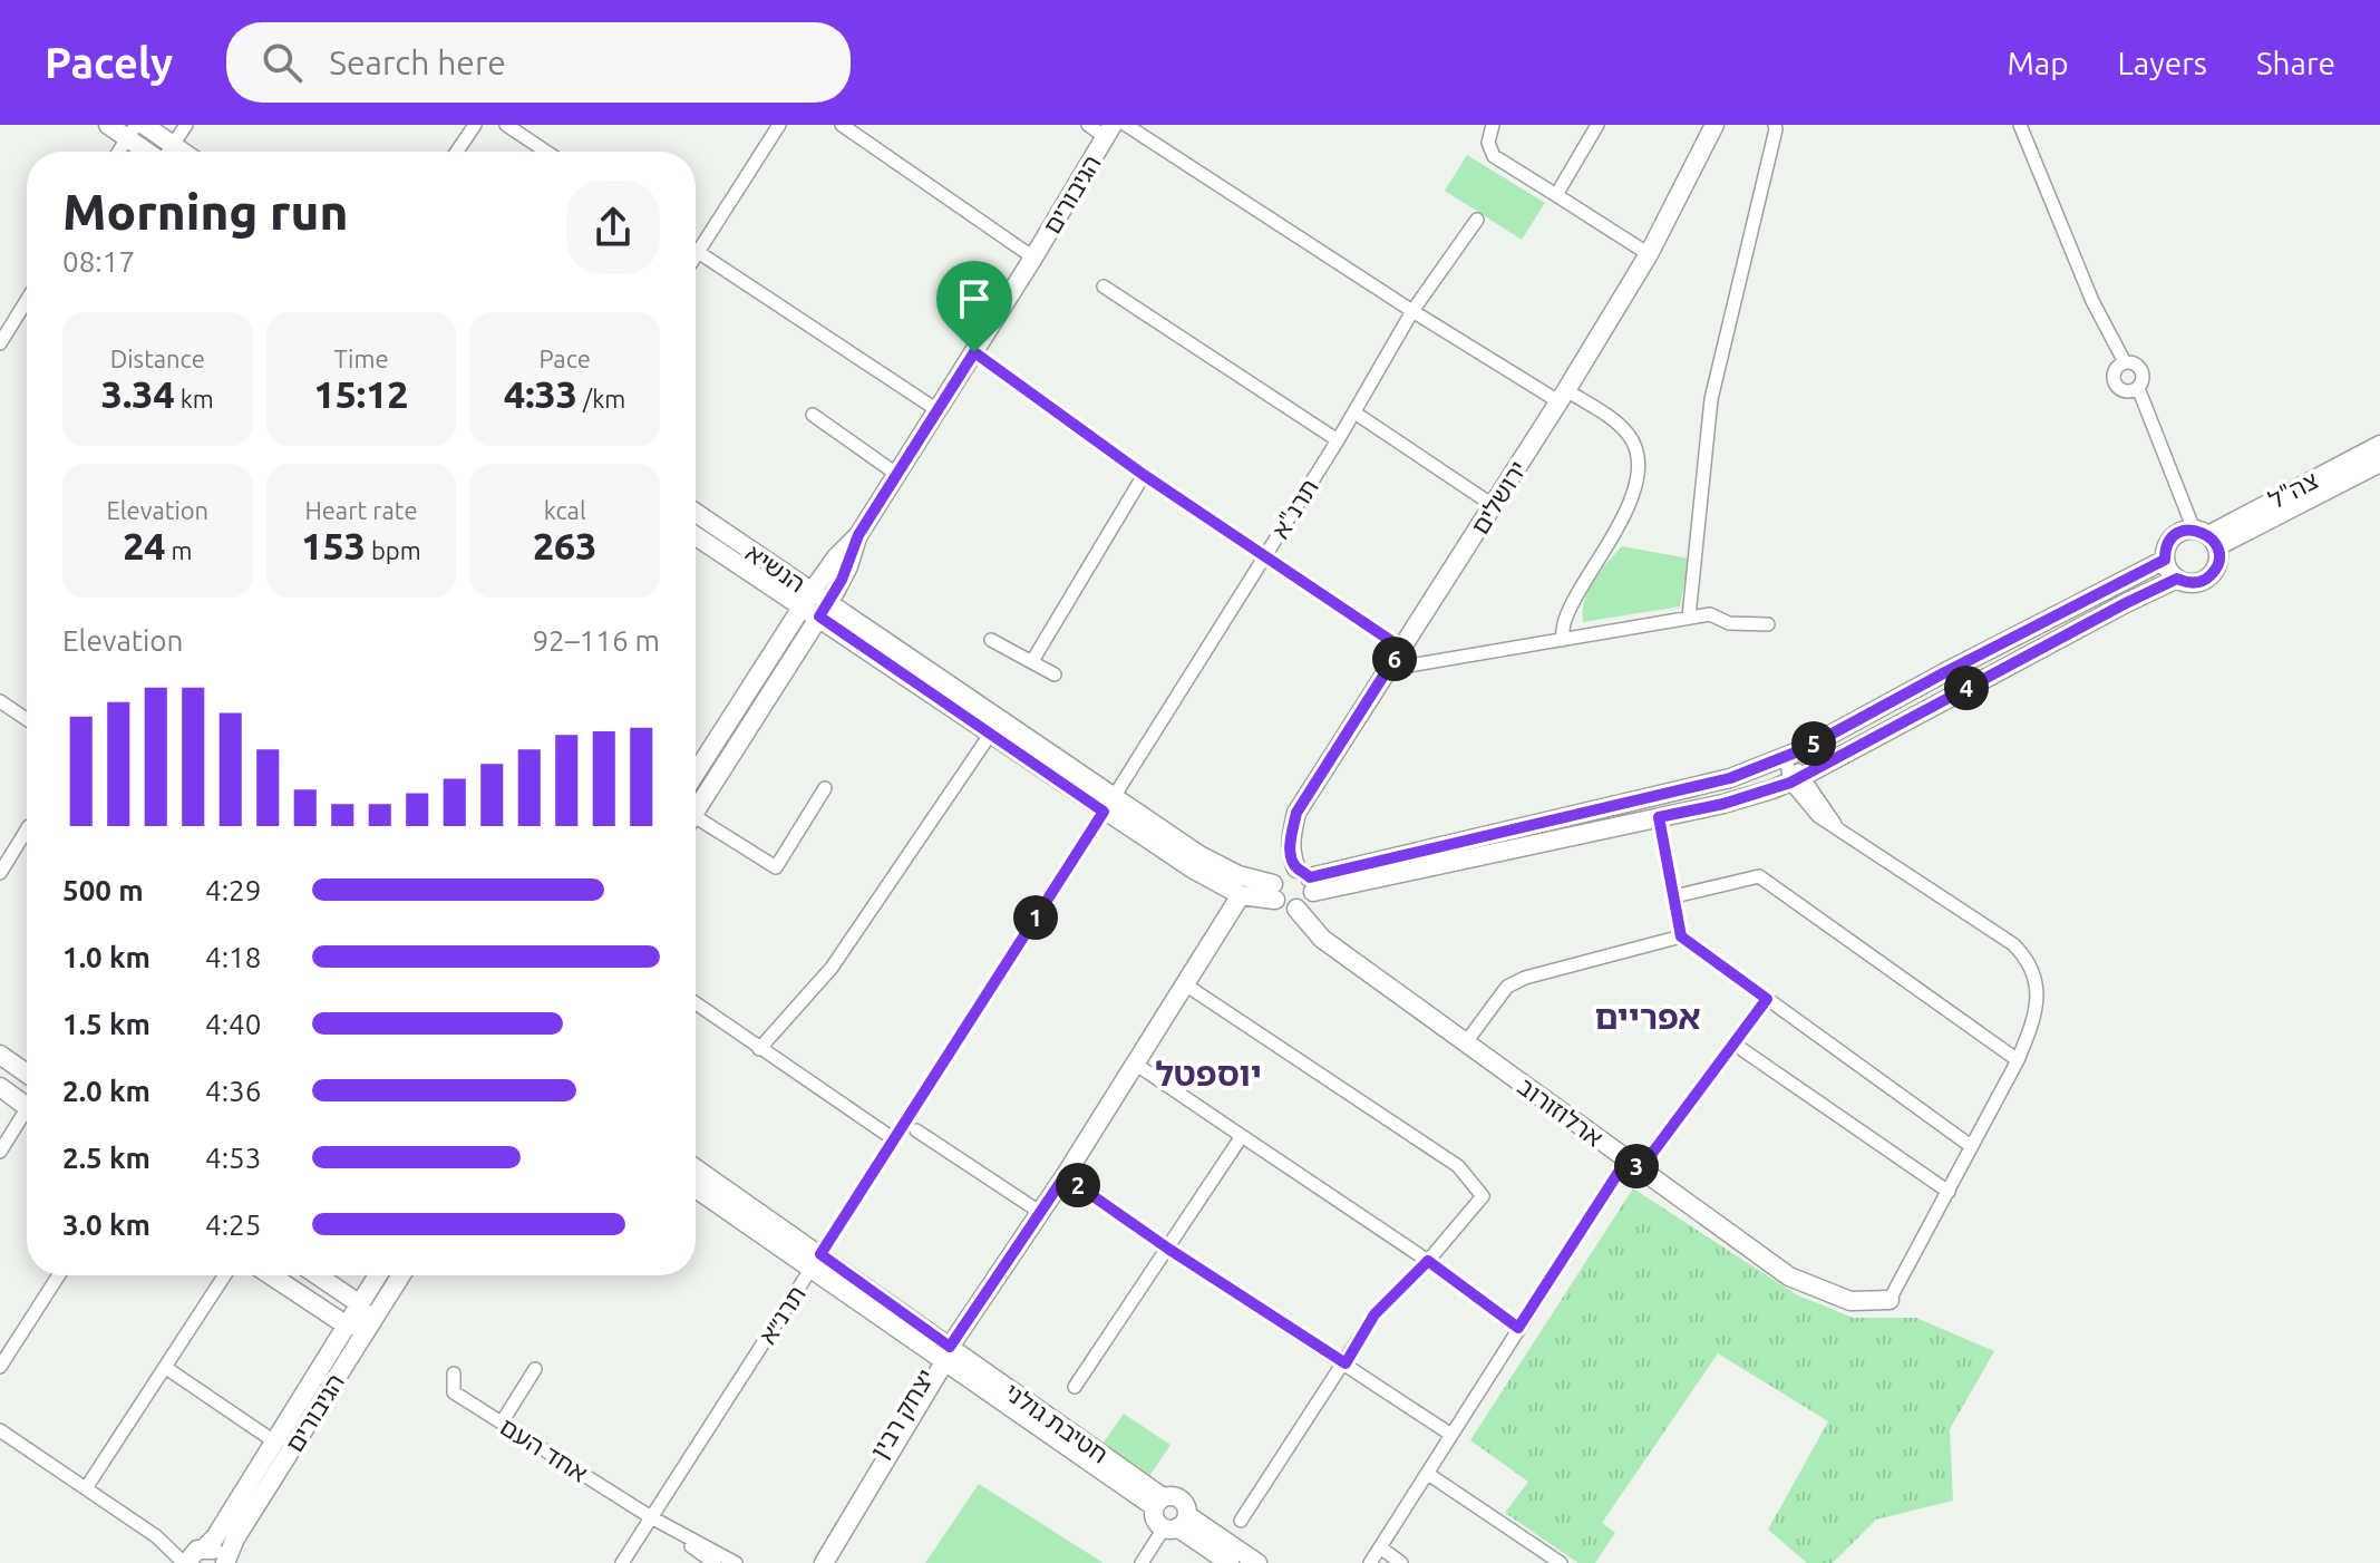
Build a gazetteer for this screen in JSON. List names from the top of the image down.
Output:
{
  "streets": {
    "street": [
      "הגיבורים",
      "צה\"ל",
      "ירושלים",
      "תרנ\"א",
      "הנשיא",
      "ארלוזורוב",
      "תרנ״א",
      "יצחק רבין",
      "חטיבת גולני",
      "אחד העם"
    ]
  },
  "crossings": [
    ["הגיבורים", "הנשיא"],
    ["ירושלים", "הנשיא"],
    ["ירושלים", "ארלוזורוב"],
    ["תרנ\"א", "הנשיא"],
    ["תרנ\"א", "תרנ״א"],
    ["הנשיא", "ארלוזורוב"],
    ["הנשיא", "תרנ״א"],
    ["תרנ״א", "חטיבת גולני"],
    ["תרנ״א", "אחד העם"],
    ["יצחק רבין", "חטיבת גולני"]
  ],
  "districts": ["אפריים", "יוספטל"],
  "page": {
    "header": "Pacely",
    "search": "Search here",
    "nav": ["Map", "Layers", "Share"],
    "heading": ["Morning run", "08:17"],
    "stats": [
      ["Distance", "3.34 km"],
      ["Time", "15:12"],
      ["Pace", "4:33 /km"],
      ["Elevation", "24 m"],
      ["Heart rate", "153 bpm"],
      ["kcal", "263"]
    ],
    "chart": ["Elevation", "92–116 m"],
    "pins": [
      "6",
      "4",
      "5",
      "1",
      "3",
      "2"
    ],
    "list": [
      {
        "name": "500 m",
        "note": "4:29"
      },
      {
        "name": "1.0 km",
        "note": "4:18"
      },
      {
        "name": "1.5 km",
        "note": "4:40"
      },
      {
        "name": "2.0 km",
        "note": "4:36"
      },
      {
        "name": "2.5 km",
        "note": "4:53"
      },
      {
        "name": "3.0 km",
        "note": "4:25"
      }
    ]
  }
}
